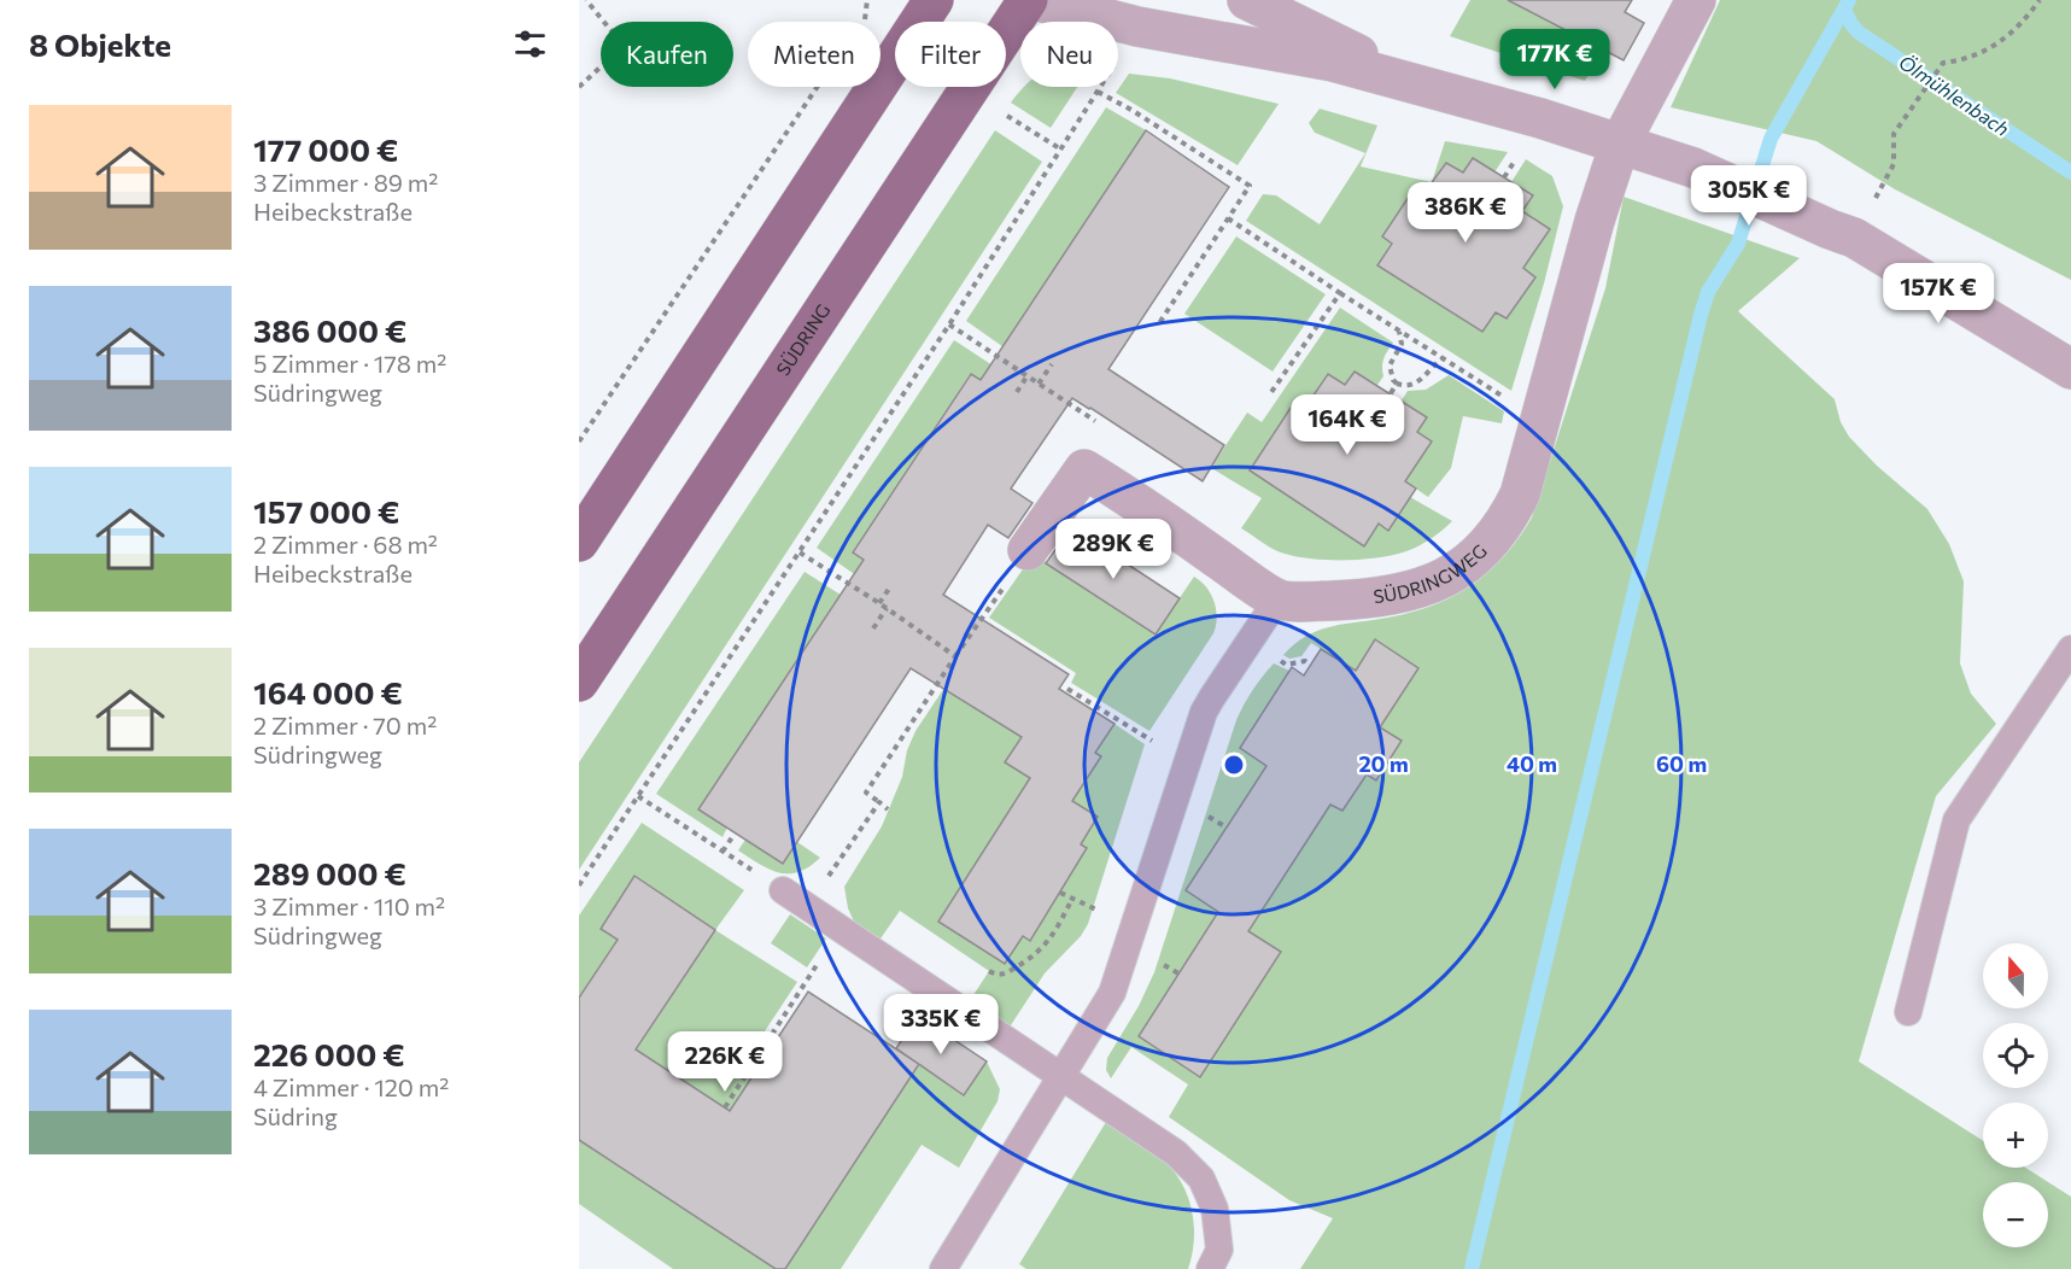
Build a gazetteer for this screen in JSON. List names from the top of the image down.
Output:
{
  "streets": {
    "main road": ["SÜDRING"],
    "street": ["SÜDRINGWEG"]
  },
  "water": ["Ölmühlenbach"],
  "north": "top",
  "page": {
    "heading": "8 Objekte",
    "chip": [
      "Kaufen",
      "Mieten",
      "Filter",
      "Neu"
    ],
    "price": [
      "177K €",
      "305K €",
      "386K €",
      "157K €",
      "164K €",
      "289K €",
      "335K €",
      "226K €"
    ],
    "list": [
      {
        "name": "177 000 €",
        "note": "3 Zimmer · 89 m² · Heibeckstraße"
      },
      {
        "name": "386 000 €",
        "note": "5 Zimmer · 178 m² · Südringweg"
      },
      {
        "name": "157 000 €",
        "note": "2 Zimmer · 68 m² · Heibeckstraße"
      },
      {
        "name": "164 000 €",
        "note": "2 Zimmer · 70 m² · Südringweg"
      },
      {
        "name": "289 000 €",
        "note": "3 Zimmer · 110 m² · Südringweg"
      },
      {
        "name": "226 000 €",
        "note": "4 Zimmer · 120 m² · Südring"
      }
    ],
    "map_buttons": ["+", "−"]
  },
  "rings": ["20 m", "40 m", "60 m"]
}
